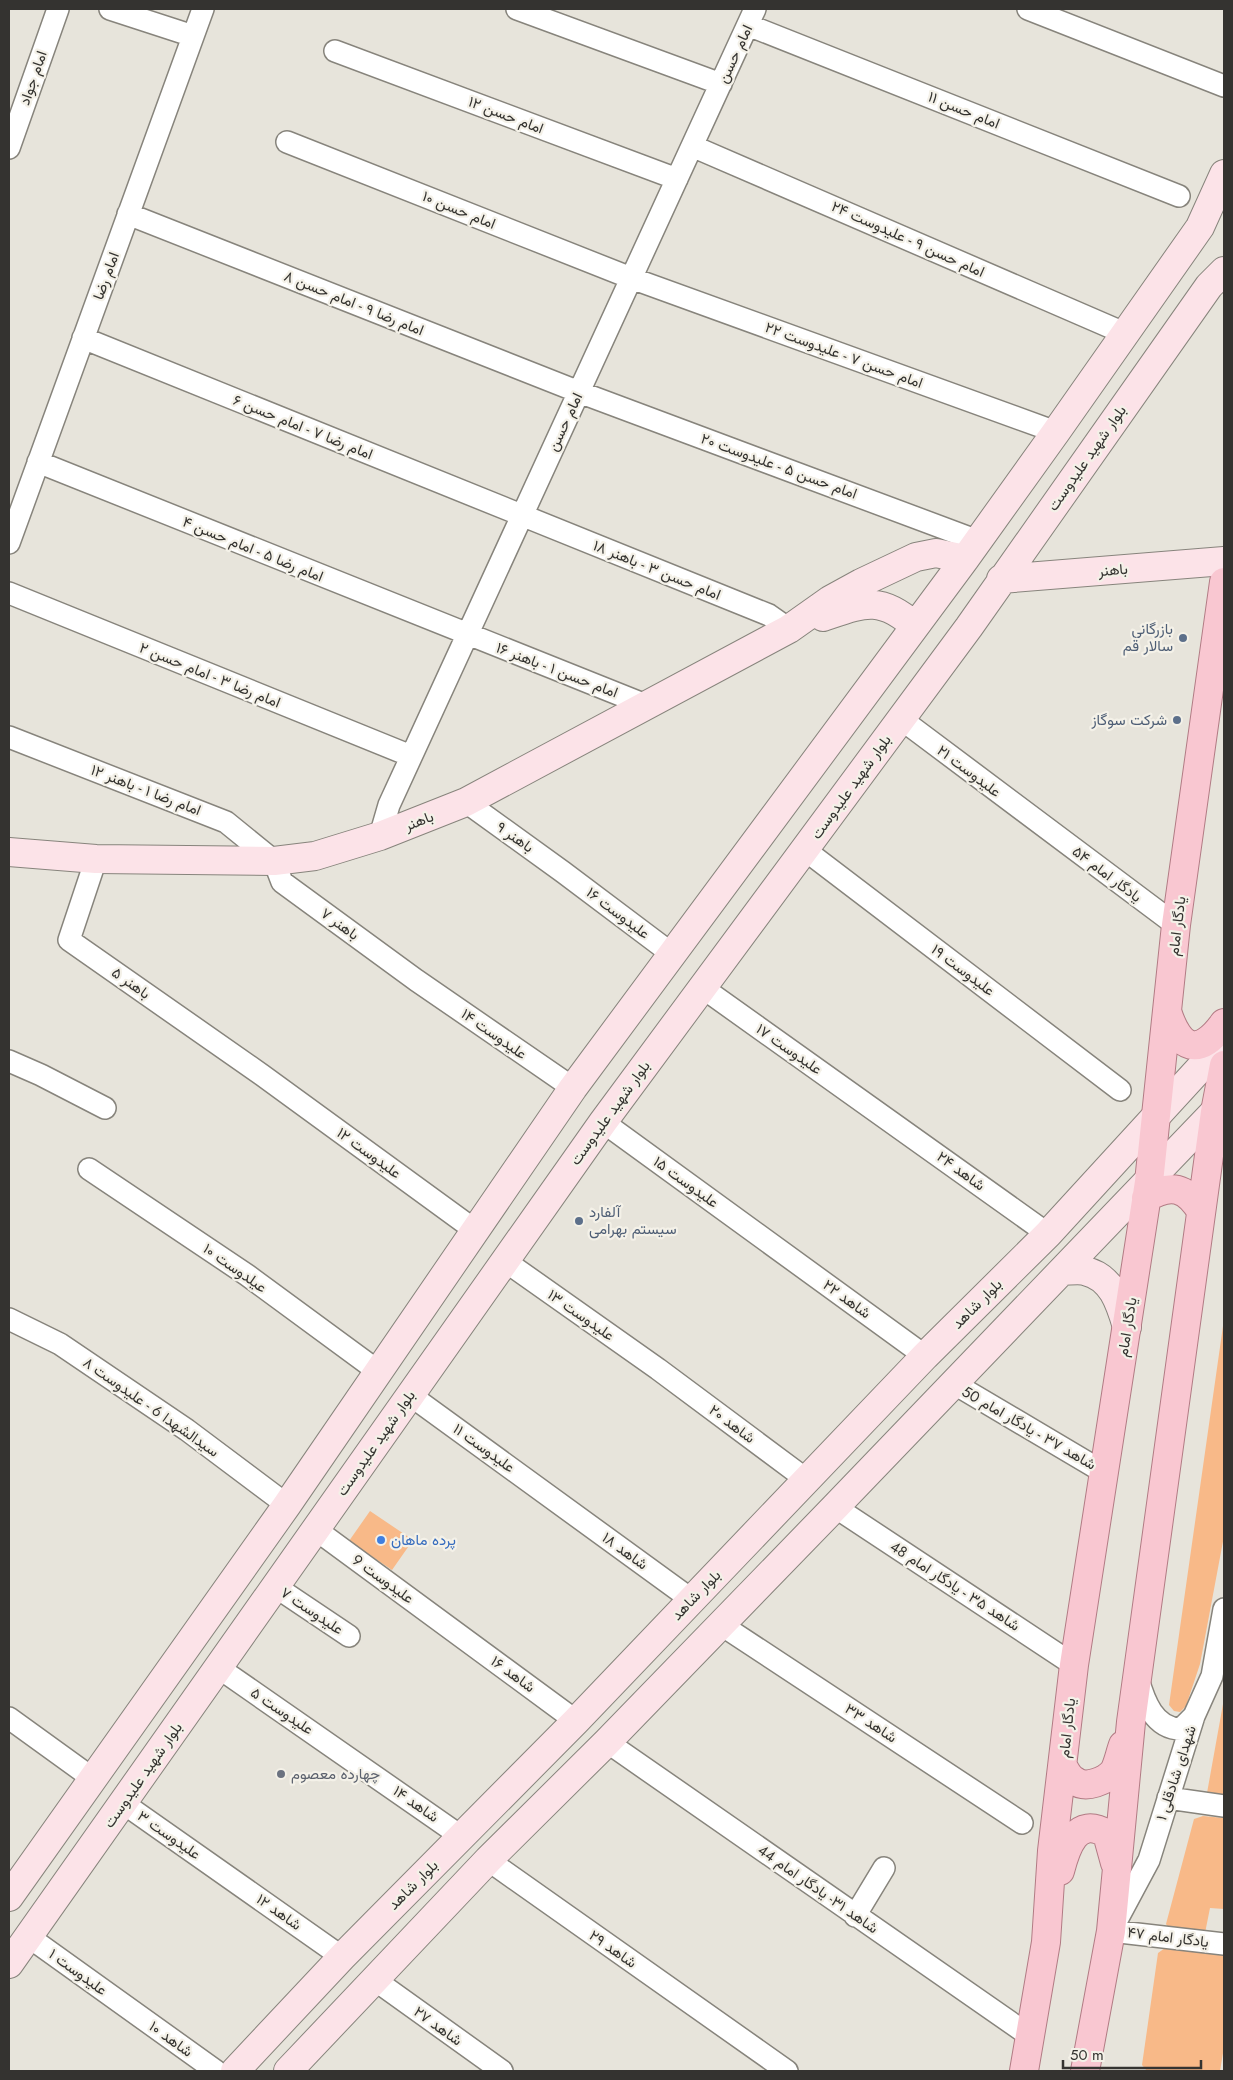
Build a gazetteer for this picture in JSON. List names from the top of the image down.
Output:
{
  "streets": {
    "main road": [
      "بلوار شهید علیدوست",
      "باهنر",
      "یادگار امام",
      "بلوار شاهد"
    ],
    "street": [
      "امام حسن",
      "امام جواد",
      "امام حسن ۱۱",
      "امام حسن ۱۲",
      "امام حسن ۱۰",
      "امام حسن ۹ - علیدوست ۲۴",
      "امام رضا",
      "امام رضا ۹ - امام حسن ۸",
      "امام حسن ۷ - علیدوست ۲۲",
      "امام رضا ۷ - امام حسن ۶",
      "امام حسن ۵ - علیدوست ۲۰",
      "امام رضا ۵ - امام حسن ۴",
      "امام حسن ۳ - باهنر ۱۸",
      "امام حسن ۱ - باهنر ۱۶",
      "امام رضا ۳ - امام حسن ۲",
      "علیدوست ۲۱",
      "امام رضا ۱ - باهنر ۱۲",
      "باهنر ۹",
      "یادگار امام ۵۴",
      "علیدوست ۱۶",
      "باهنر ۷",
      "علیدوست ۱۹",
      "باهنر ۵",
      "علیدوست ۱۴",
      "علیدوست ۱۷",
      "علیدوست ۱۲",
      "شاهد ۲۴",
      "علیدوست ۱۵",
      "عیلدوست ۱۰",
      "شاهد ۲۲",
      "علیدوست ۱۳",
      "سیدالشهدا 6 - علیدوست ۸",
      "شاهد ۲۰",
      "شاهد ۳۷ - یادگار امام 50",
      "علیدوست ۱۱",
      "شاهد ۱۸",
      "علیدوست 9",
      "شاهد ۳۵ - یادگار امام 48",
      "علیدوست ۷",
      "شاهد ۱۶",
      "علیدوست ۵",
      "شاهد ۳۳",
      "شهدای شادقلی ۱",
      "شاهد ۱۴",
      "علیدوست ۳",
      "شاهد ۳۱- یادگار امام 44",
      "شاهد ۱۲",
      "یادگار امام ۴۷",
      "شاهد ۲۹",
      "علیدوست ۱",
      "شاهد ۲۷",
      "شاهد ۱۰"
    ]
  },
  "crossings": [
    ["امام حسن", "امام حسن ۱۱"],
    ["امام حسن", "امام حسن ۱۲"],
    ["امام حسن", "امام حسن ۱۰"],
    ["امام حسن", "امام حسن ۹ - علیدوست ۲۴"],
    ["امام حسن", "امام رضا ۹ - امام حسن ۸"],
    ["امام حسن", "امام حسن ۷ - علیدوست ۲۲"],
    ["امام حسن", "امام رضا ۷ - امام حسن ۶"],
    ["امام حسن", "امام حسن ۵ - علیدوست ۲۰"],
    ["امام حسن", "امام رضا ۵ - امام حسن ۴"],
    ["امام حسن", "امام حسن ۳ - باهنر ۱۸"],
    ["امام حسن", "باهنر"],
    ["امام حسن", "امام حسن ۱ - باهنر ۱۶"],
    ["امام حسن", "امام رضا ۳ - امام حسن ۲"],
    ["امام حسن ۱۰", "امام حسن ۷ - علیدوست ۲۲"],
    ["امام رضا", "امام رضا ۹ - امام حسن ۸"],
    ["امام رضا", "امام رضا ۷ - امام حسن ۶"],
    ["امام رضا", "امام رضا ۵ - امام حسن ۴"],
    ["امام رضا ۹ - امام حسن ۸", "امام حسن ۵ - علیدوست ۲۰"],
    ["امام رضا ۷ - امام حسن ۶", "امام حسن ۳ - باهنر ۱۸"],
    ["بلوار شهید علیدوست", "باهنر"],
    ["بلوار شهید علیدوست", "علیدوست ۲۱"],
    ["بلوار شهید علیدوست", "علیدوست ۱۹"],
    ["بلوار شهید علیدوست", "علیدوست ۱۷"],
    ["بلوار شهید علیدوست", "علیدوست ۱۵"],
    ["بلوار شهید علیدوست", "علیدوست ۱۳"],
    ["بلوار شهید علیدوست", "علیدوست ۱۱"],
    ["بلوار شهید علیدوست", "علیدوست 9"],
    ["بلوار شهید علیدوست", "علیدوست ۷"],
    ["بلوار شهید علیدوست", "علیدوست ۵"],
    ["بلوار شهید علیدوست", "علیدوست ۳"],
    ["بلوار شهید علیدوست", "علیدوست ۱"],
    ["امام حسن ۵ - علیدوست ۲۰", "باهنر"],
    ["امام رضا ۵ - امام حسن ۴", "امام حسن ۱ - باهنر ۱۶"],
    ["امام حسن ۳ - باهنر ۱۸", "باهنر"],
    ["باهنر", "امام حسن ۱ - باهنر ۱۶"],
    ["باهنر", "امام رضا ۱ - باهنر ۱۲"],
    ["باهنر", "باهنر ۹"],
    ["باهنر", "باهنر ۷"],
    ["باهنر", "باهنر ۵"],
    ["علیدوست ۲۱", "یادگار امام ۵۴"],
    ["امام رضا ۱ - باهنر ۱۲", "باهنر ۷"],
    ["باهنر ۹", "علیدوست ۱۶"],
    ["یادگار امام ۵۴", "یادگار امام"],
    ["باهنر ۷", "علیدوست ۱۴"],
    ["یادگار امام", "بلوار شاهد"],
    ["یادگار امام", "شاهد ۳۷ - یادگار امام 50"],
    ["یادگار امام", "شاهد ۳۵ - یادگار امام 48"],
    ["یادگار امام", "شاهد ۳۱- یادگار امام 44"],
    ["باهنر ۵", "علیدوست ۱۲"],
    ["علیدوست ۱۷", "شاهد ۲۴"],
    ["شاهد ۲۴", "بلوار شاهد"],
    ["علیدوست ۱۵", "شاهد ۲۲"],
    ["شاهد ۲۲", "بلوار شاهد"],
    ["بلوار شاهد", "شاهد ۲۰"],
    ["بلوار شاهد", "شاهد ۱۸"],
    ["بلوار شاهد", "شاهد ۱۶"],
    ["بلوار شاهد", "شاهد ۱۴"],
    ["بلوار شاهد", "شاهد ۱۲"],
    ["علیدوست ۱۳", "شاهد ۲۰"],
    ["علیدوست ۱۱", "شاهد ۱۸"],
    ["علیدوست 9", "شاهد ۱۶"],
    ["علیدوست ۵", "شاهد ۱۴"],
    ["شهدای شادقلی ۱", "یادگار امام ۴۷"],
    ["علیدوست ۳", "شاهد ۱۲"],
    ["علیدوست ۱", "شاهد ۱۰"]
  ],
  "places": [
    "بازرگانی سالار قم",
    "شرکت سوگاز",
    "آلفارد سیستم بهرامی",
    "پرده ماهان",
    "چهارده معصوم"
  ],
  "scale_bar": "50 m"
}
